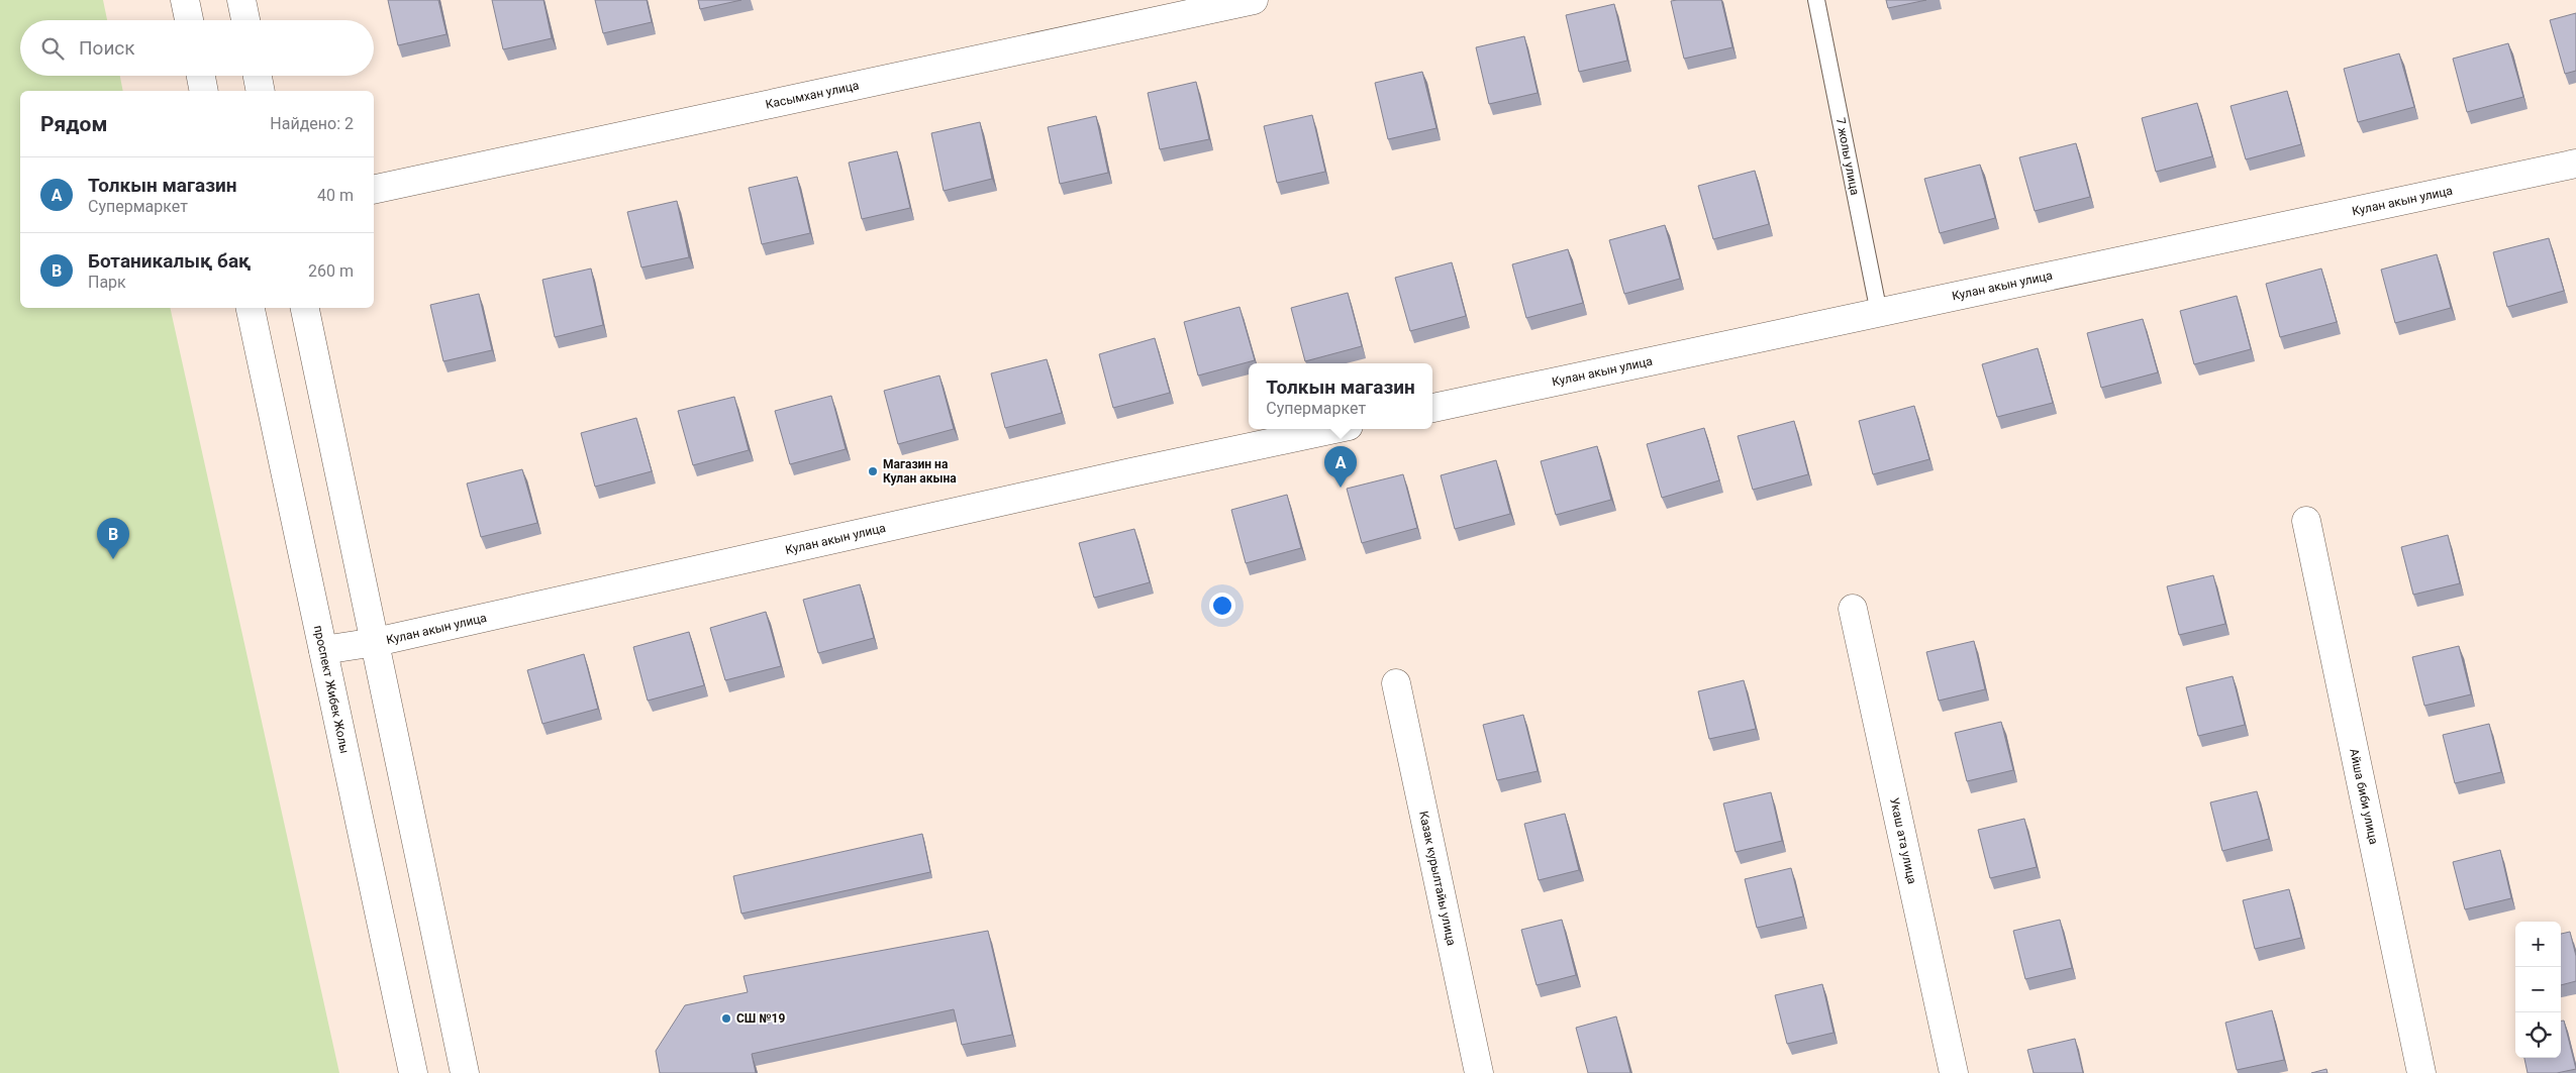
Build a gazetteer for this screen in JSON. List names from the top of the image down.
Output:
{
  "streets": {
    "street": [
      "Касымхан улица",
      "Кулан акын улица",
      "проспект Жибек Жолы",
      "Айша биби улица",
      "Укаш ата улица",
      "Казак курылтайы улица"
    ],
    "lane": ["7 жолы улица"]
  },
  "crossings": [
    ["7 жолы улица", "Кулан акын улица"],
    ["Кулан акын улица", "проспект Жибек Жолы"]
  ],
  "places": ["Магазин на Кулан акына", "СШ №19"],
  "page": {
    "search": "Поиск",
    "heading": ["Рядом", "Найдено: 2"],
    "list": [
      {
        "mark": "A",
        "name": "Толкын магазин",
        "note": "Супермаркет",
        "value": "40 m"
      },
      {
        "mark": "B",
        "name": "Ботаникалық бақ",
        "note": "Парк",
        "value": "260 m"
      }
    ],
    "popup": ["Толкын магазин", "Супермаркет"],
    "pins": ["A", "B"],
    "map_buttons": ["+", "−"]
  }
}
